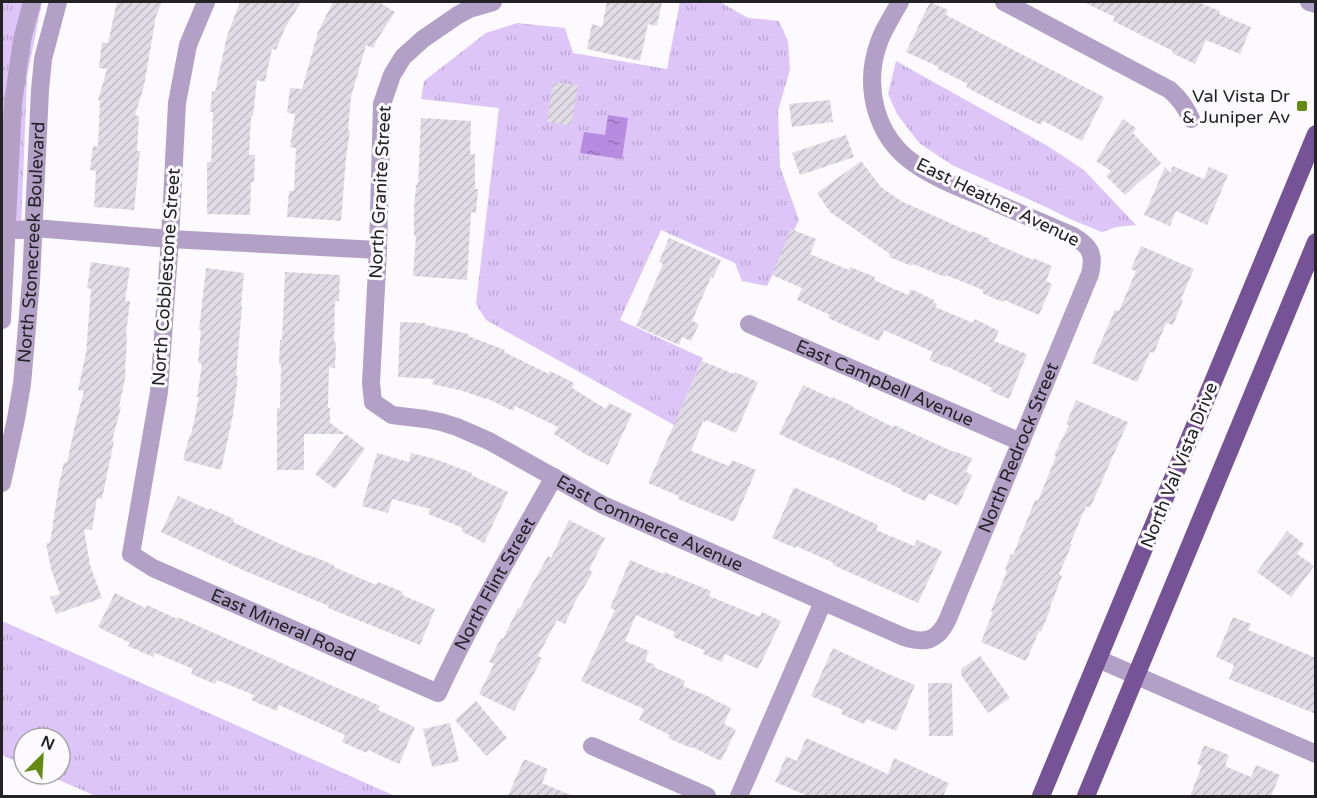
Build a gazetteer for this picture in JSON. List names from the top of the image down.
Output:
{
  "streets": {
    "main road": ["North Val Vista Drive"],
    "street": [
      "North Granite Street",
      "East Heather Avenue",
      "North Stonecreek Boulevard",
      "North Cobblestone Street",
      "East Campbell Avenue",
      "North Redrock Street",
      "East Commerce Avenue",
      "North Flint Street",
      "East Mineral Road"
    ]
  },
  "crossings": [
    ["North Granite Street", "East Commerce Avenue"],
    ["East Heather Avenue", "North Redrock Street"],
    ["North Cobblestone Street", "East Mineral Road"],
    ["East Campbell Avenue", "North Redrock Street"],
    ["North Redrock Street", "East Commerce Avenue"],
    ["East Commerce Avenue", "North Flint Street"],
    ["North Flint Street", "East Mineral Road"]
  ],
  "places": {
    "transit": ["Val Vista Dr & Juniper Av"]
  },
  "north": "top right"
}
